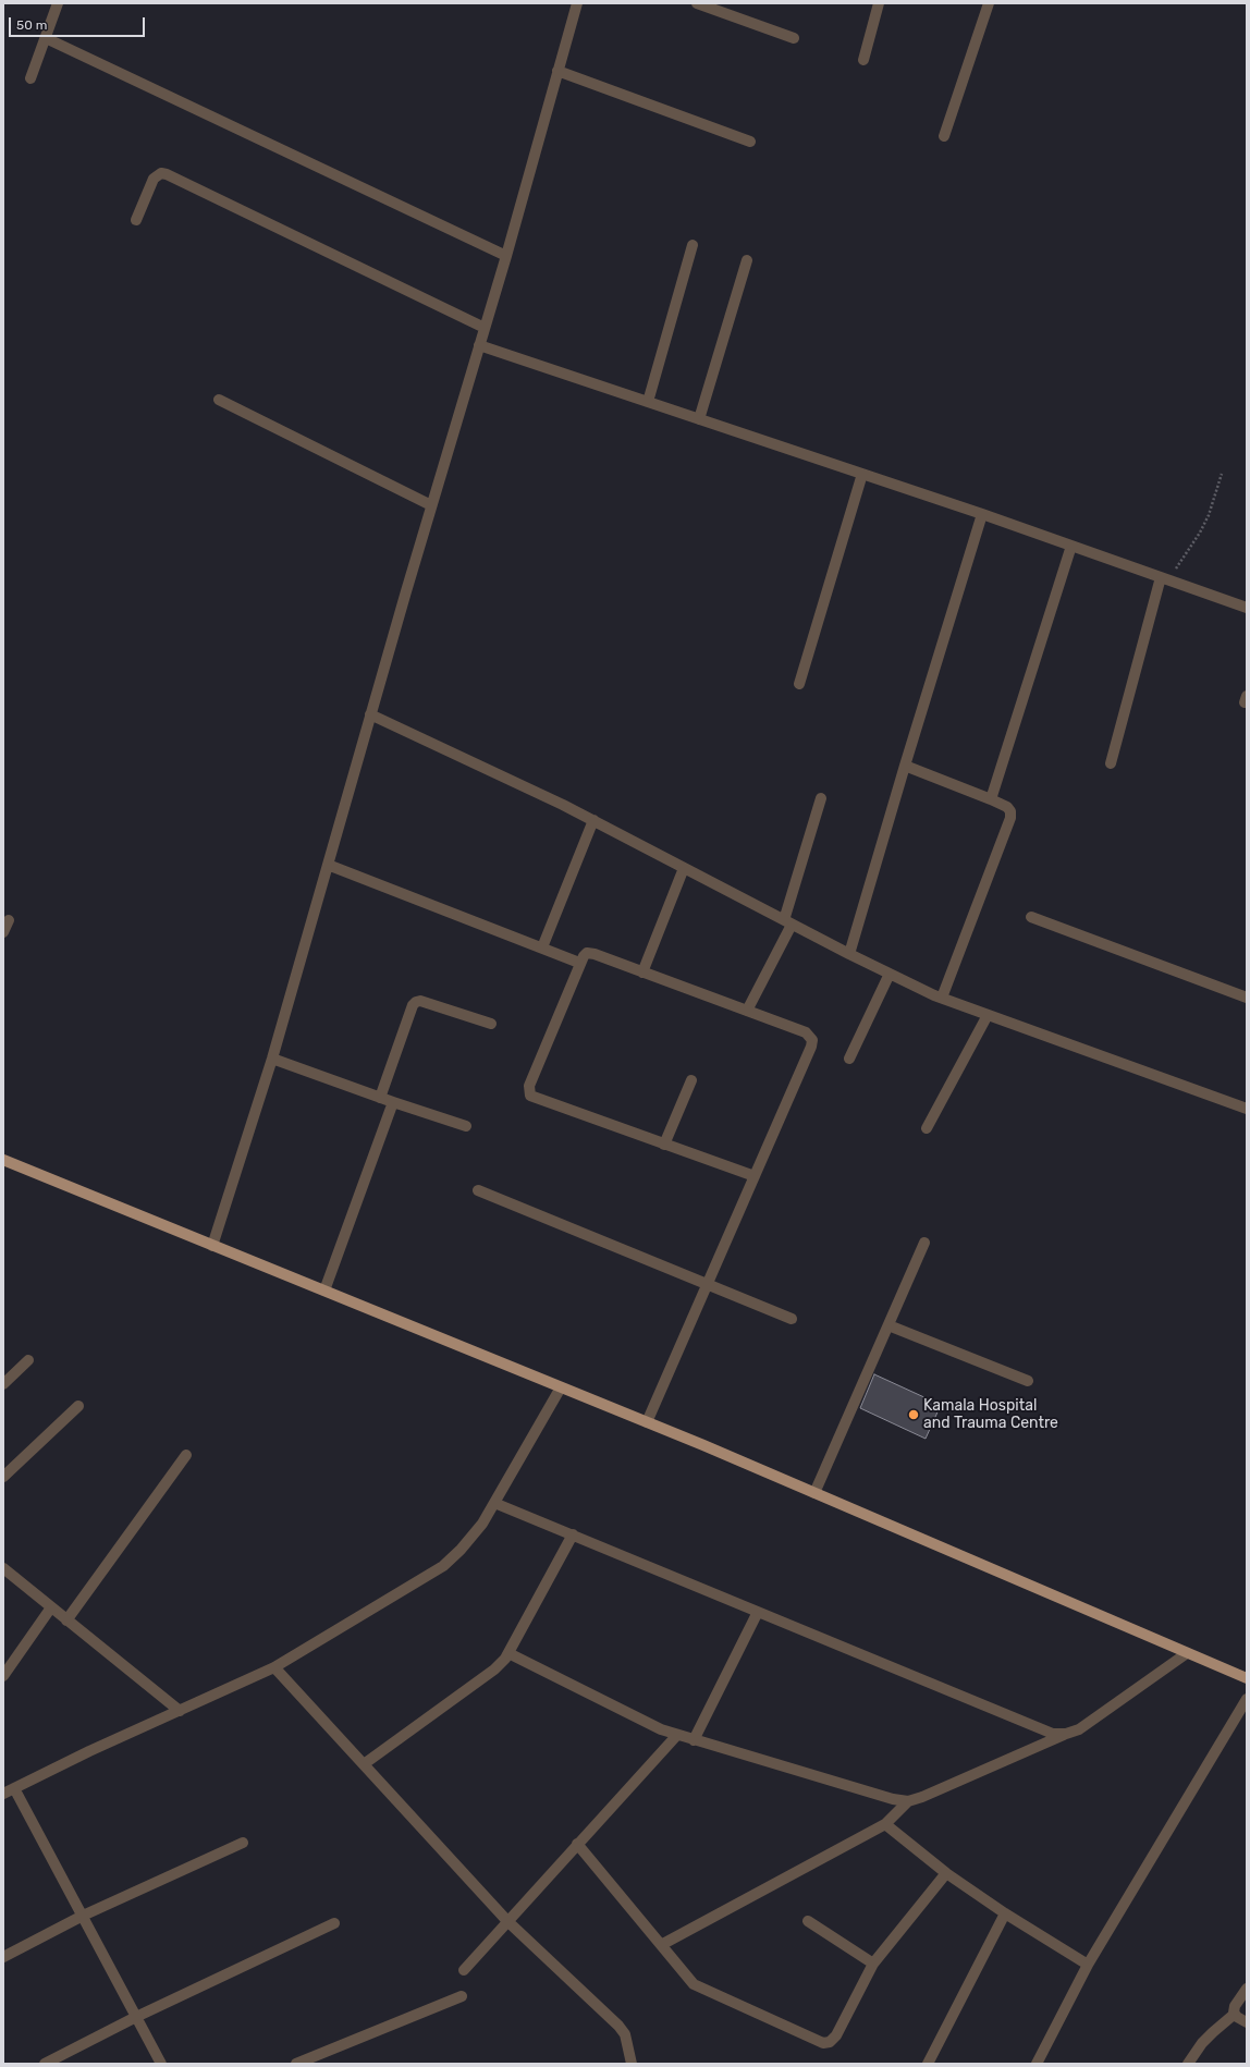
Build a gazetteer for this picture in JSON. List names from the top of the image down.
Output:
{
  "places": ["Kamala Hospital and Trauma Centre"],
  "scale_bar": "50 m"
}
